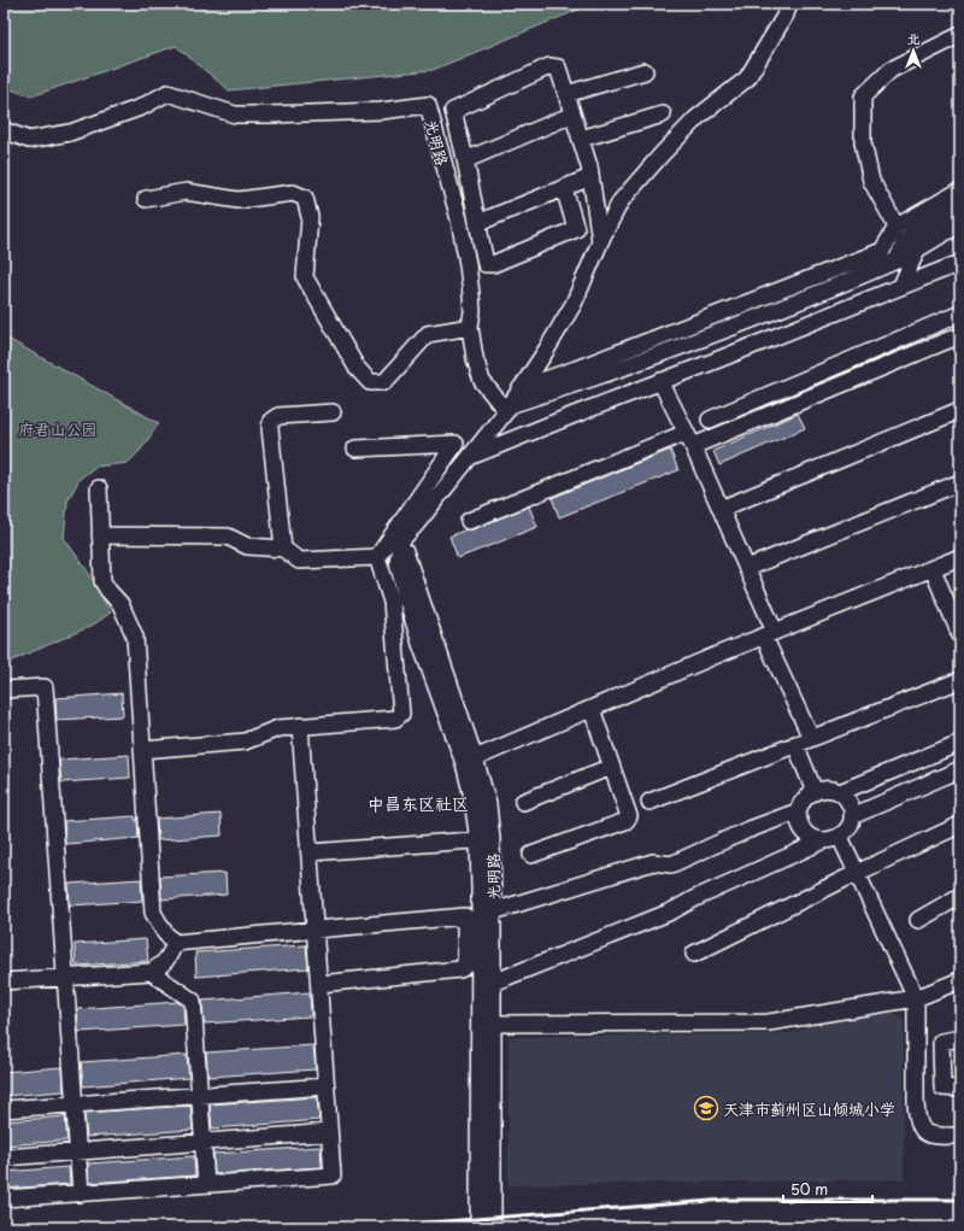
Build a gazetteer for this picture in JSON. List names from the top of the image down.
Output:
{
  "streets": {
    "street": ["光明路"]
  },
  "districts": ["中昌东区社区"],
  "parks": ["府君山公园"],
  "places": {
    "school or university": ["天津市蓟州区山倾城小学"]
  },
  "scale_bar": "50 m",
  "north": "top"
}
